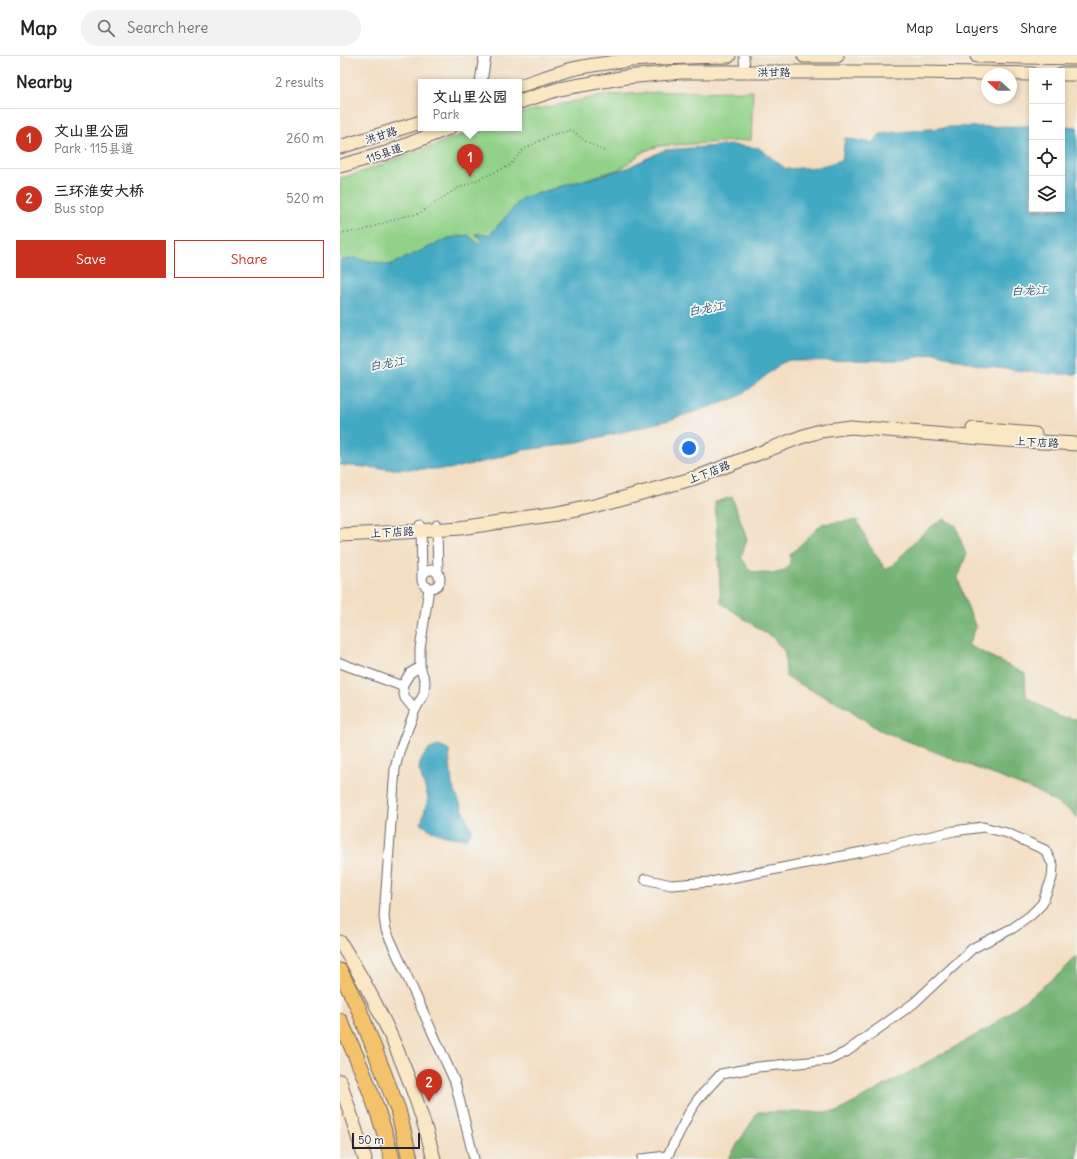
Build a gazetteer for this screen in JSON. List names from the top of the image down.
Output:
{
  "streets": {
    "main road": ["洪甘路", "115县道", "上下店路"]
  },
  "water": ["白龙江"],
  "scale_bar": "50 m",
  "north": "left",
  "page": {
    "header": "Map",
    "search": "Search here",
    "nav": ["Map", "Layers", "Share"],
    "heading": ["Nearby", "2 results"],
    "map_buttons": ["+", "−"],
    "popup": ["文山里公园", "Park"],
    "list": [
      {
        "mark": "1",
        "name": "文山里公园",
        "note": "Park · 115县道",
        "value": "260 m"
      },
      {
        "mark": "2",
        "name": "三环淮安大桥",
        "note": "Bus stop",
        "value": "520 m"
      }
    ],
    "pins": ["1", "2"],
    "buttons": ["Save", "Share"],
    "scale": "50 m"
  }
}
